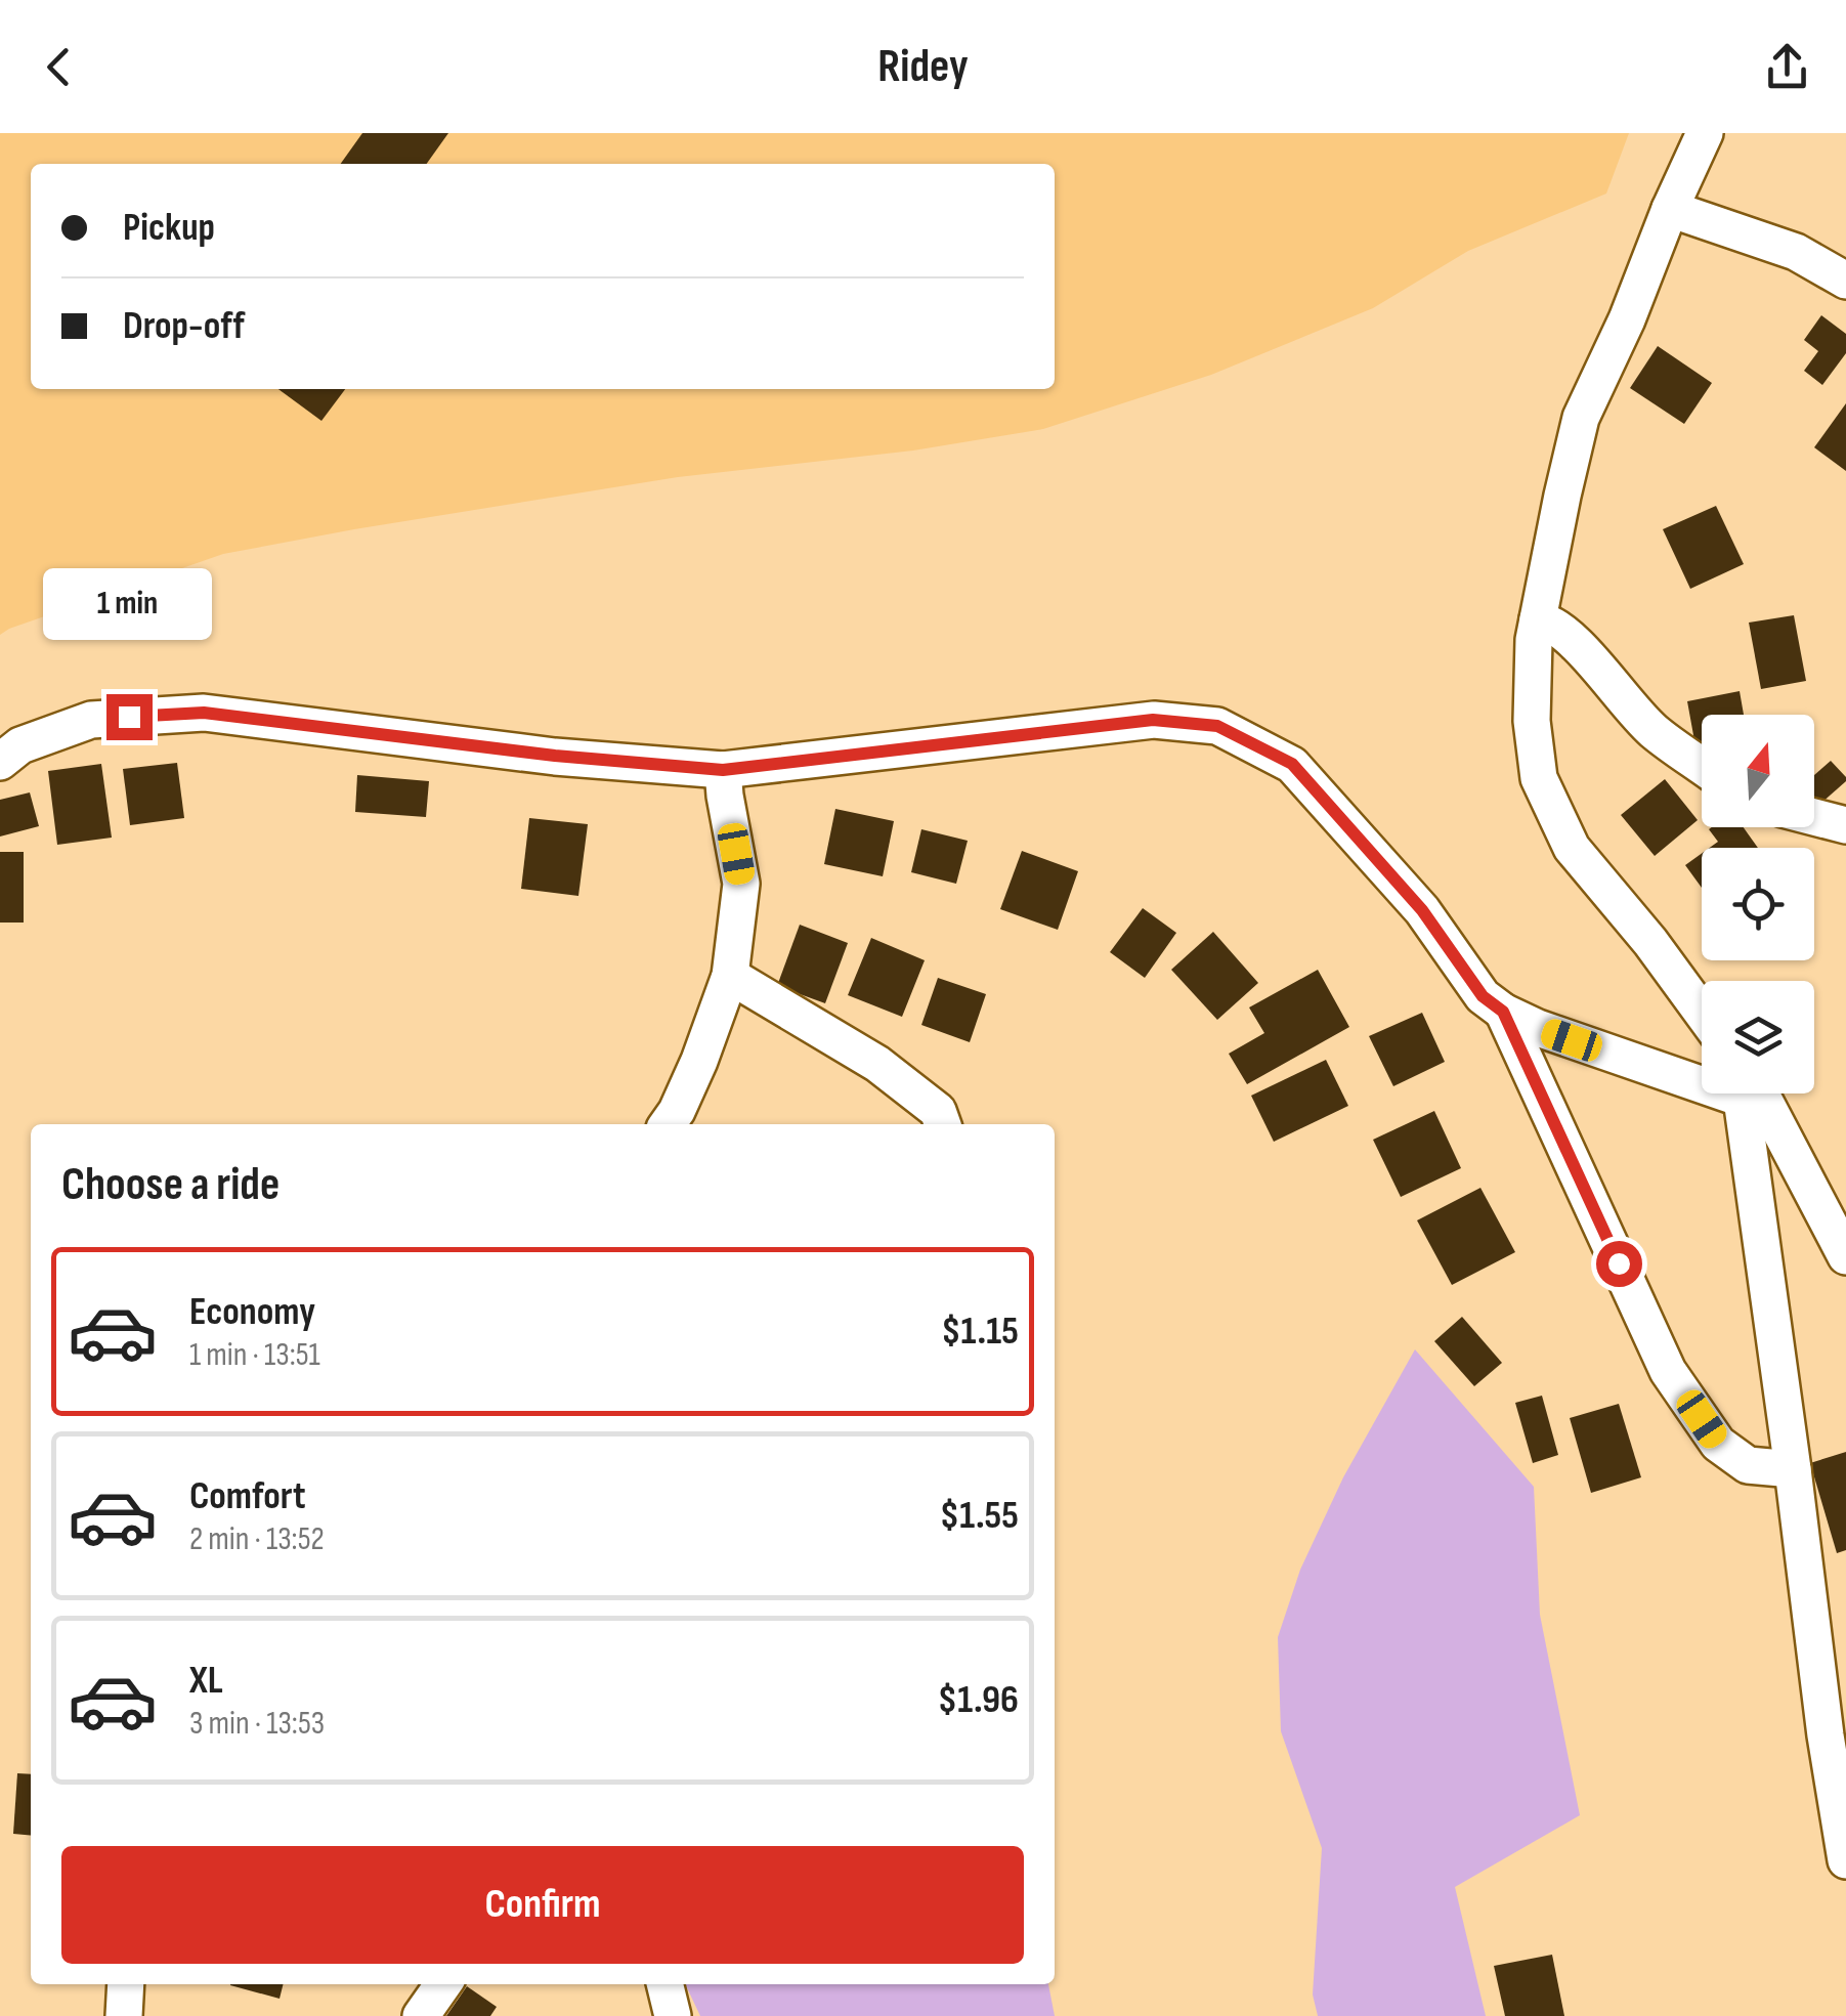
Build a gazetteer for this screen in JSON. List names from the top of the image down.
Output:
{
  "north": "top",
  "page": {
    "header": "Ridey",
    "banner": ["Pickup", "Drop-off"],
    "bubble": "1 min",
    "heading": "Choose a ride",
    "list": [
      {
        "name": "Economy",
        "note": "1 min · 13:51",
        "value": "$1.15"
      },
      {
        "name": "Comfort",
        "note": "2 min · 13:52",
        "value": "$1.55"
      },
      {
        "name": "XL",
        "note": "3 min · 13:53",
        "value": "$1.96"
      }
    ],
    "buttons": "Confirm"
  }
}
